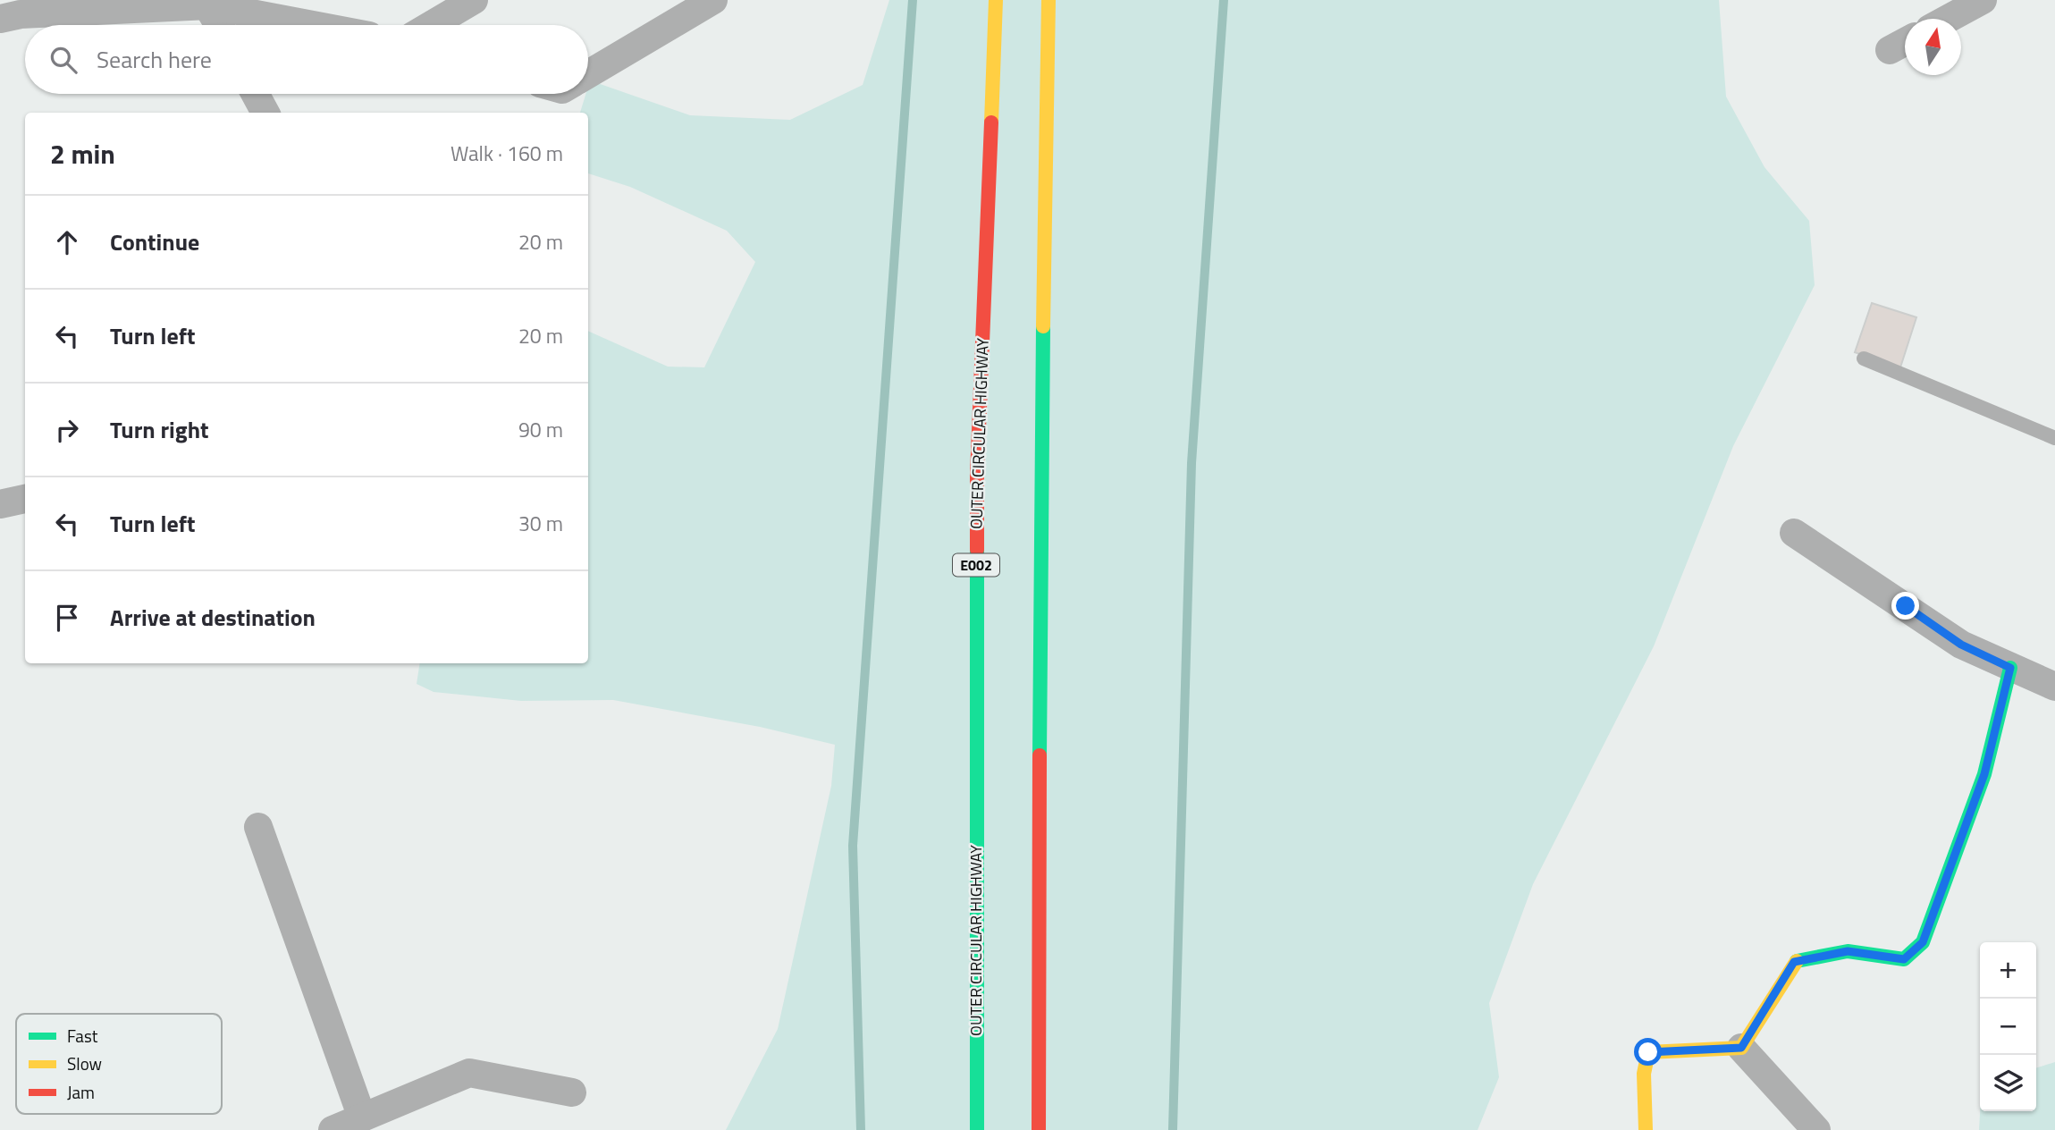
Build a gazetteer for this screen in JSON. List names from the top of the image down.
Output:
{
  "streets": {
    "main road": ["OUTER CIRCULAR HIGHWAY", "E002"]
  },
  "legend": ["Fast", "Slow", "Jam"],
  "north": "top",
  "page": {
    "search": "Search here",
    "heading": ["2 min", "Walk · 160 m"],
    "list": [
      ["Continue", "20 m"],
      ["Turn left", "20 m"],
      ["Turn right", "90 m"],
      ["Turn left", "30 m"],
      "Arrive at destination"
    ],
    "map_buttons": ["+", "−"]
  }
}
